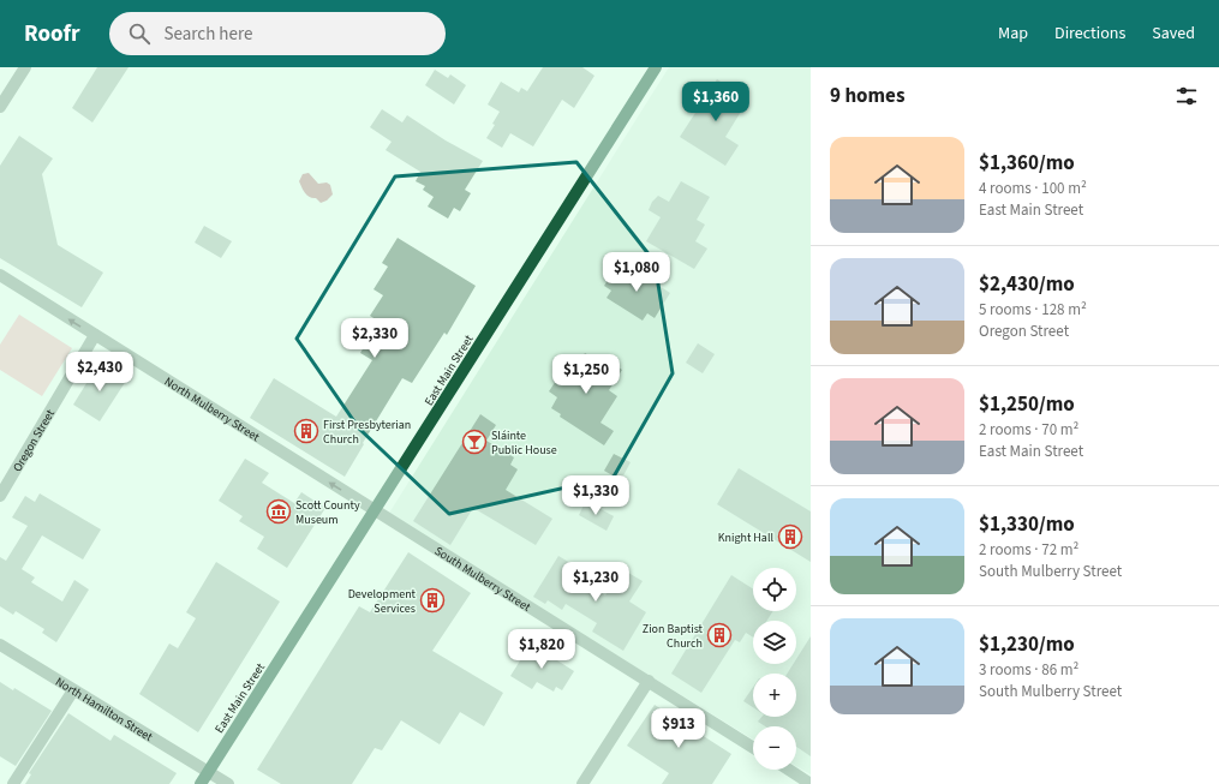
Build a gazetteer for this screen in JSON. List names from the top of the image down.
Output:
{
  "streets": {
    "main road": ["East Main Street"],
    "street": [
      "North Mulberry Street",
      "Oregon Street",
      "South Mulberry Street",
      "North Hamilton Street"
    ]
  },
  "crossings": [
    ["East Main Street", "North Mulberry Street"],
    ["East Main Street", "South Mulberry Street"],
    ["East Main Street", "North Hamilton Street"],
    ["North Mulberry Street", "Oregon Street"],
    ["North Mulberry Street", "South Mulberry Street"]
  ],
  "one_way": ["North Mulberry Street"],
  "places": {
    "building": [
      "First Presbyterian Church",
      "Knight Hall",
      "Development Services",
      "Zion Baptist Church"
    ],
    "bar": ["Sláinte Public House"],
    "museum": ["Scott County Museum"]
  },
  "page": {
    "header": "Roofr",
    "search": "Search here",
    "nav": ["Map", "Directions", "Saved"],
    "heading": "9 homes",
    "price": [
      "$1,360",
      "$1,080",
      "$2,330",
      "$2,430",
      "$1,250",
      "$1,330",
      "$1,230",
      "$1,820",
      "$913"
    ],
    "list": [
      {
        "name": "$1,360/mo",
        "note": "4 rooms · 100 m² · East Main Street"
      },
      {
        "name": "$2,430/mo",
        "note": "5 rooms · 128 m² · Oregon Street"
      },
      {
        "name": "$1,250/mo",
        "note": "2 rooms · 70 m² · East Main Street"
      },
      {
        "name": "$1,330/mo",
        "note": "2 rooms · 72 m² · South Mulberry Street"
      },
      {
        "name": "$1,230/mo",
        "note": "3 rooms · 86 m² · South Mulberry Street"
      }
    ],
    "map_buttons": ["+", "−"]
  }
}
